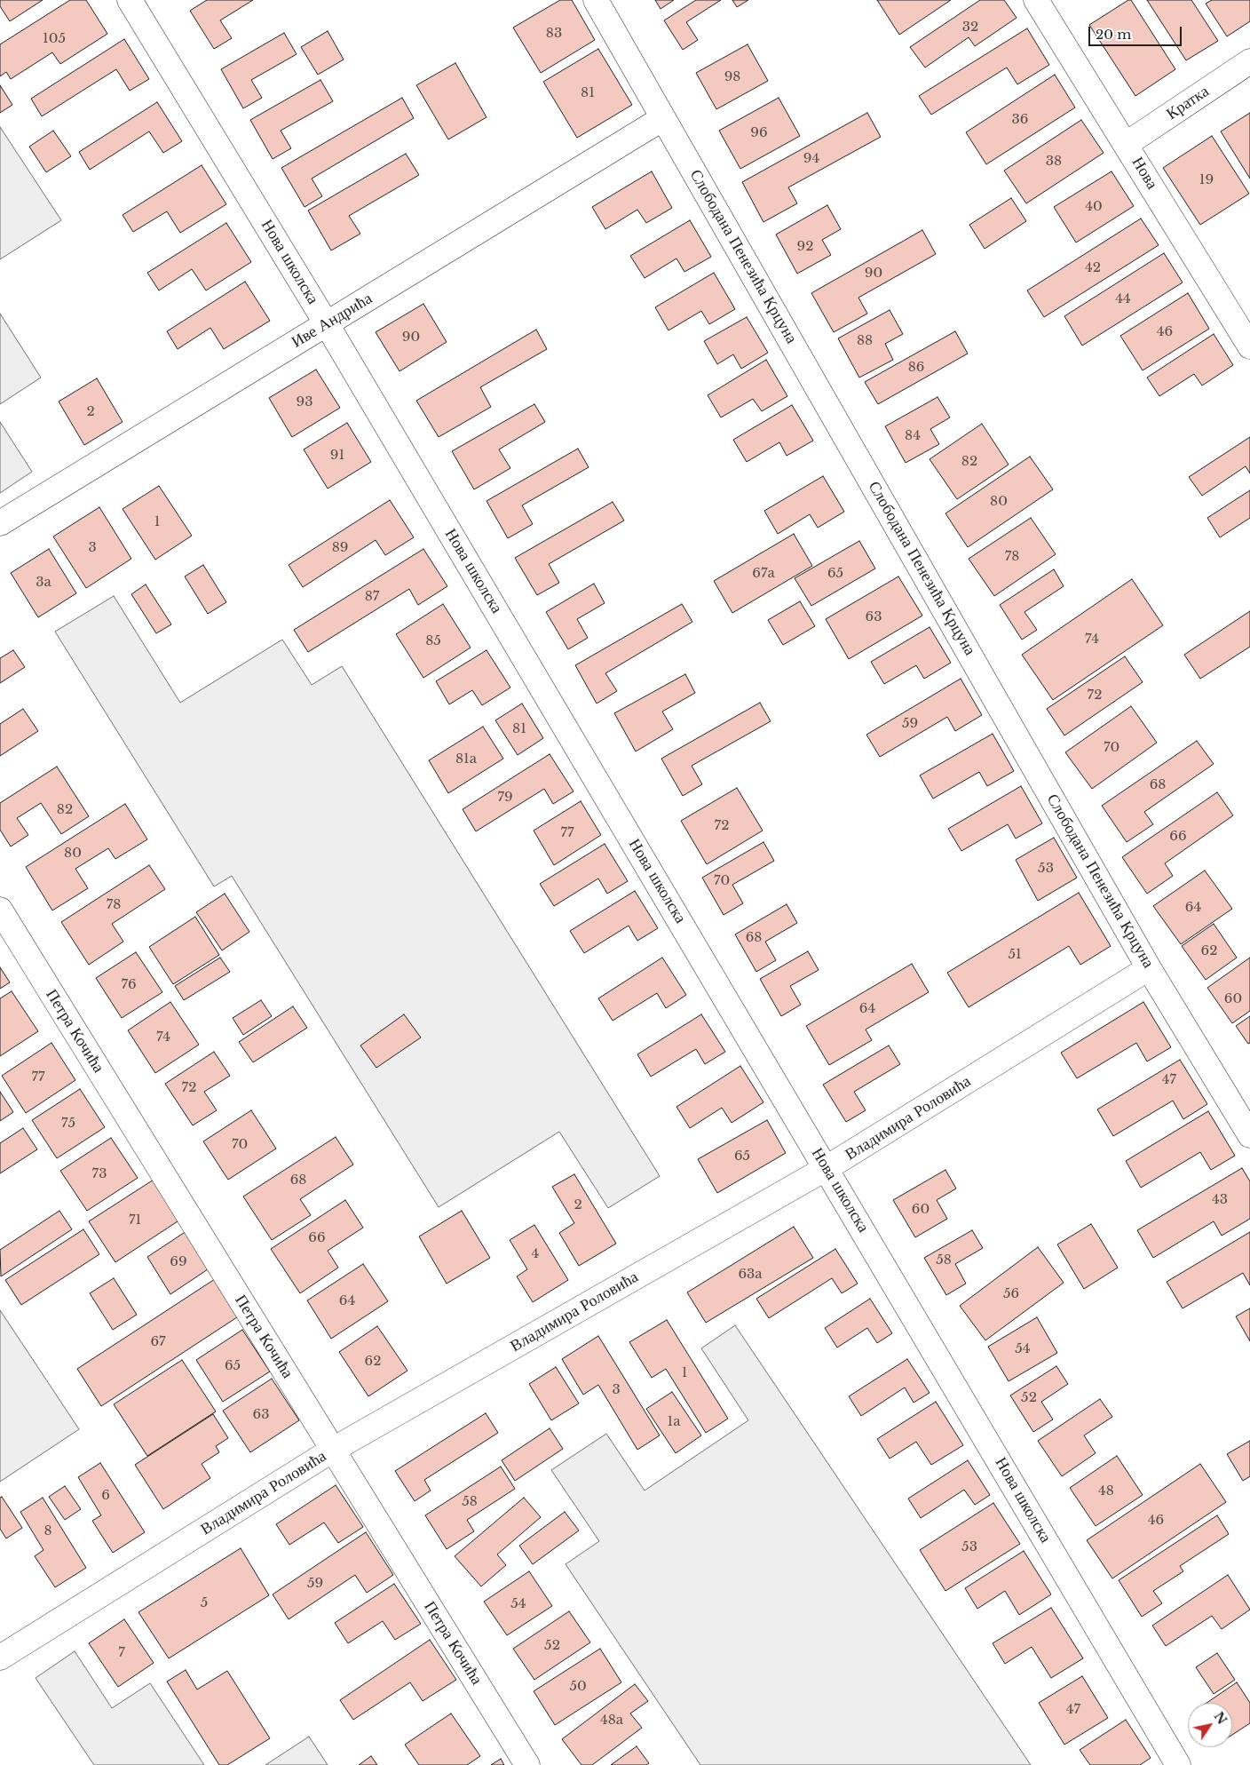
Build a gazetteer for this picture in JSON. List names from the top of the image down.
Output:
{
  "streets": {
    "street": [
      "Кратка",
      "Нова",
      "Слободана Пенезића Крцуна",
      "Нова школска",
      "Иве Андрића",
      "Петра Кочића",
      "Владимира Роловића"
    ]
  },
  "crossings": [
    ["Кратка", "Нова"],
    ["Слободана Пенезића Крцуна", "Иве Андрића"],
    ["Слободана Пенезића Крцуна", "Владимира Роловића"],
    ["Нова школска", "Иве Андрића"],
    ["Нова школска", "Владимира Роловића"],
    ["Петра Кочића", "Владимира Роловића"]
  ],
  "house_numbers": [
    "32",
    "83",
    "105",
    "98",
    "81",
    "36",
    "96",
    "94",
    "38",
    "19",
    "40",
    "92",
    "42",
    "90",
    "44",
    "46",
    "90",
    "88",
    "86",
    "93",
    "2",
    "84",
    "91",
    "82",
    "80",
    "1",
    "3",
    "89",
    "78",
    "67a",
    "65",
    "3a",
    "87",
    "63",
    "74",
    "85",
    "72",
    "59",
    "81",
    "70",
    "81a",
    "68",
    "79",
    "82",
    "72",
    "77",
    "66",
    "80",
    "53",
    "70",
    "78",
    "64",
    "68",
    "62",
    "51",
    "76",
    "60",
    "64",
    "74",
    "77",
    "47",
    "72",
    "75",
    "70",
    "65",
    "73",
    "68",
    "43",
    "2",
    "60",
    "71",
    "66",
    "4",
    "58",
    "69",
    "63a",
    "56",
    "64",
    "67",
    "54",
    "62",
    "65",
    "1",
    "3",
    "52",
    "63",
    "1a",
    "48",
    "6",
    "58",
    "46",
    "8",
    "53",
    "59",
    "5",
    "54",
    "52",
    "7",
    "50",
    "47",
    "48a"
  ],
  "scale_bar": "20 m",
  "north": "top right"
}
